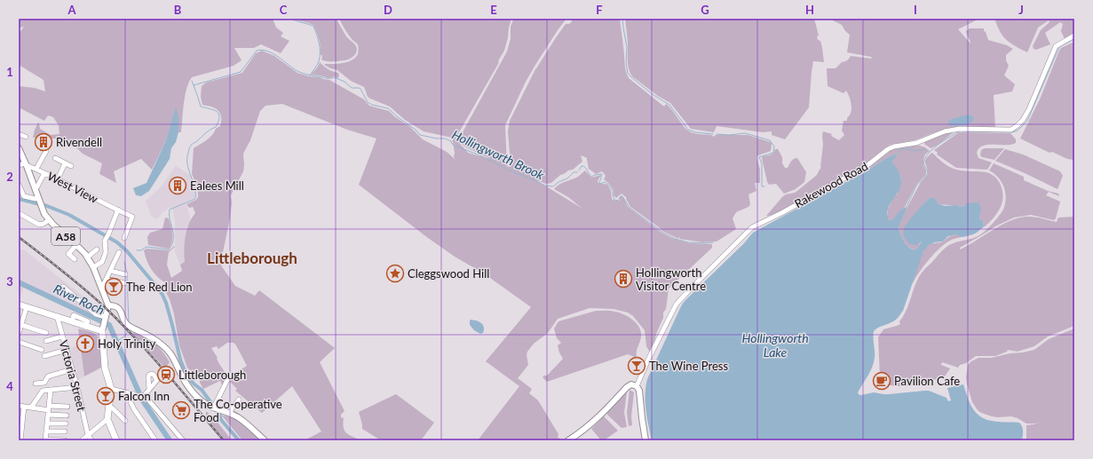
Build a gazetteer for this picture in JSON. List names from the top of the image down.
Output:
{
  "streets": {
    "main road": ["A58"],
    "street": ["Rakewood Road", "West View", "Victoria Street"]
  },
  "crossings": [
    ["West View", "A58"]
  ],
  "districts": ["Littleborough"],
  "water": ["Hollingworth Brook", "River Roch", "Hollingworth Lake"],
  "places": {
    "building": ["Rivendell", "Ealees Mill", "Hollingworth Visitor Centre"],
    "place": ["Cleggswood Hill"],
    "bar": ["The Red Lion", "The Wine Press", "Falcon Inn"],
    "church": ["Holy Trinity"],
    "station": ["Littleborough"],
    "cafe": ["Pavilion Cafe"],
    "supermarket": ["The Co-operative Food"]
  },
  "grid": {
    "columns": [
      "A",
      "B",
      "C",
      "D",
      "E",
      "F",
      "G",
      "H",
      "I",
      "J"
    ],
    "rows": [
      "1",
      "2",
      "3",
      "4"
    ]
  }
}
